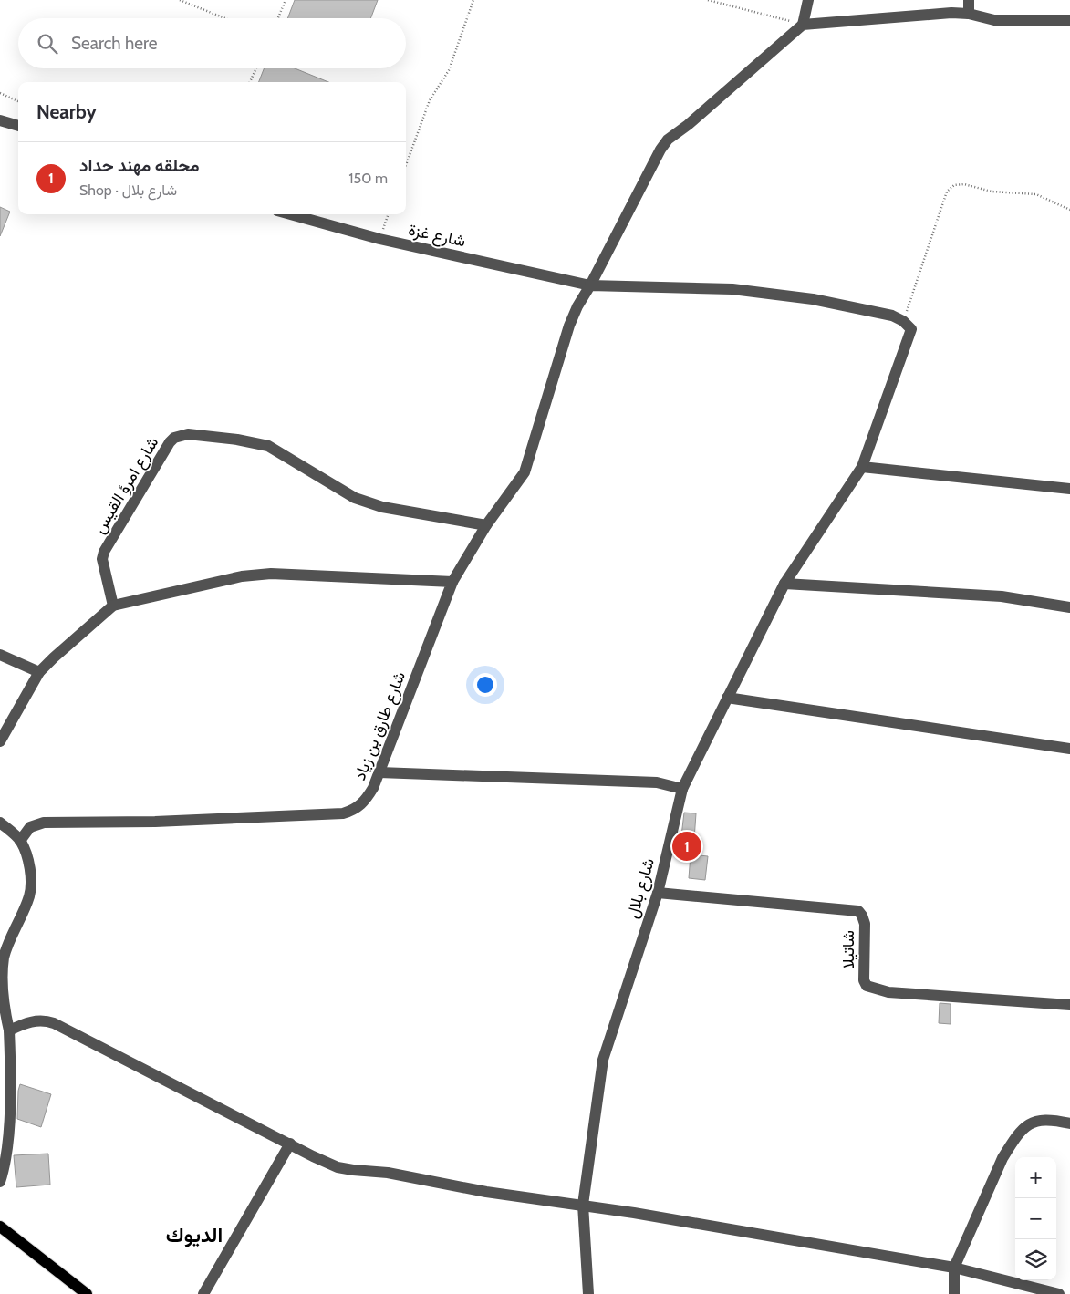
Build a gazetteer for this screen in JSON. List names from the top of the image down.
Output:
{
  "streets": {
    "street": [
      "شارع غزة",
      "شارع امرؤ القيس",
      "شارع طارق بن زياد",
      "شارع بلال",
      "شاتيلا"
    ]
  },
  "crossings": [
    ["شارع غزة", "شارع طارق بن زياد"],
    ["شارع غزة", "شارع بلال"],
    ["شارع امرؤ القيس", "شارع طارق بن زياد"],
    ["شارع بلال", "شاتيلا"]
  ],
  "districts": ["الديوك"],
  "page": {
    "search": "Search here",
    "heading": "Nearby",
    "list": [
      {
        "mark": "1",
        "name": "محلقه مهند حداد",
        "note": "Shop · شارع بلال",
        "value": "150 m"
      }
    ],
    "pins": "1",
    "map_buttons": ["+", "−"]
  }
}
